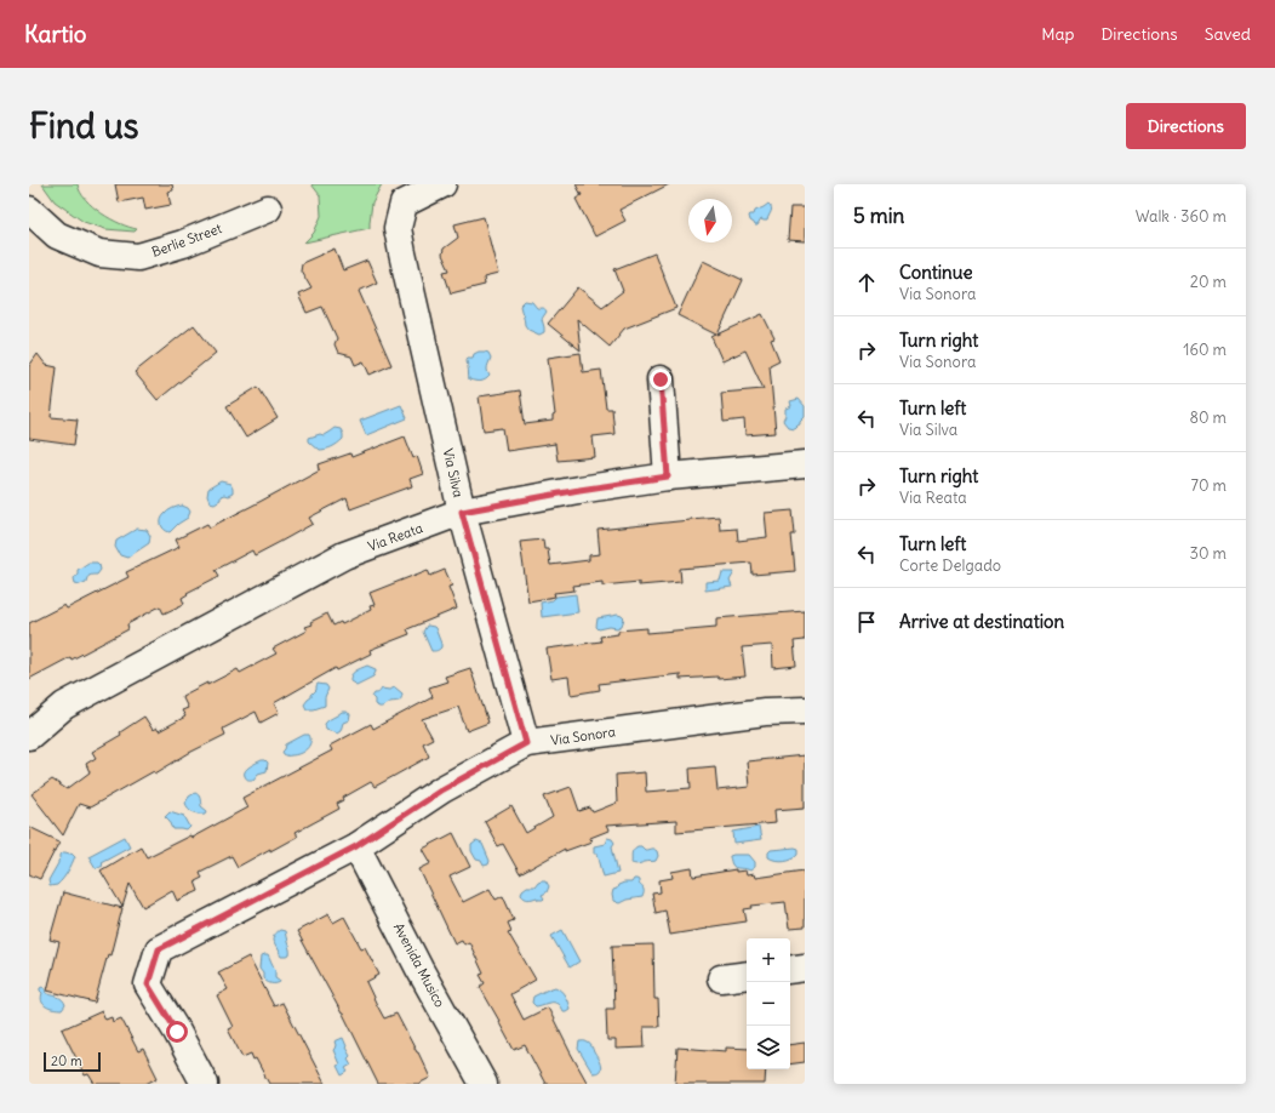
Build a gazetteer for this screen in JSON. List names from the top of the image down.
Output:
{
  "streets": {
    "street": [
      "Berlie Street",
      "Via Silva",
      "Via Reata",
      "Via Sonora",
      "Avenida Musico"
    ]
  },
  "crossings": [
    ["Via Silva", "Via Reata"],
    ["Via Silva", "Via Sonora"],
    ["Via Sonora", "Avenida Musico"]
  ],
  "scale_bar": "20 m",
  "north": "bottom",
  "page": {
    "header": "Kartio",
    "nav": ["Map", "Directions", "Saved"],
    "buttons": "Directions",
    "title": "Find us",
    "heading": ["5 min", "Walk · 360 m"],
    "list": [
      ["Continue", "Via Sonora", "20 m"],
      ["Turn right", "Via Sonora", "160 m"],
      ["Turn left", "Via Silva", "80 m"],
      ["Turn right", "Via Reata", "70 m"],
      ["Turn left", "Corte Delgado", "30 m"],
      "Arrive at destination"
    ],
    "map_buttons": ["+", "−"],
    "scale": "20 m"
  }
}
